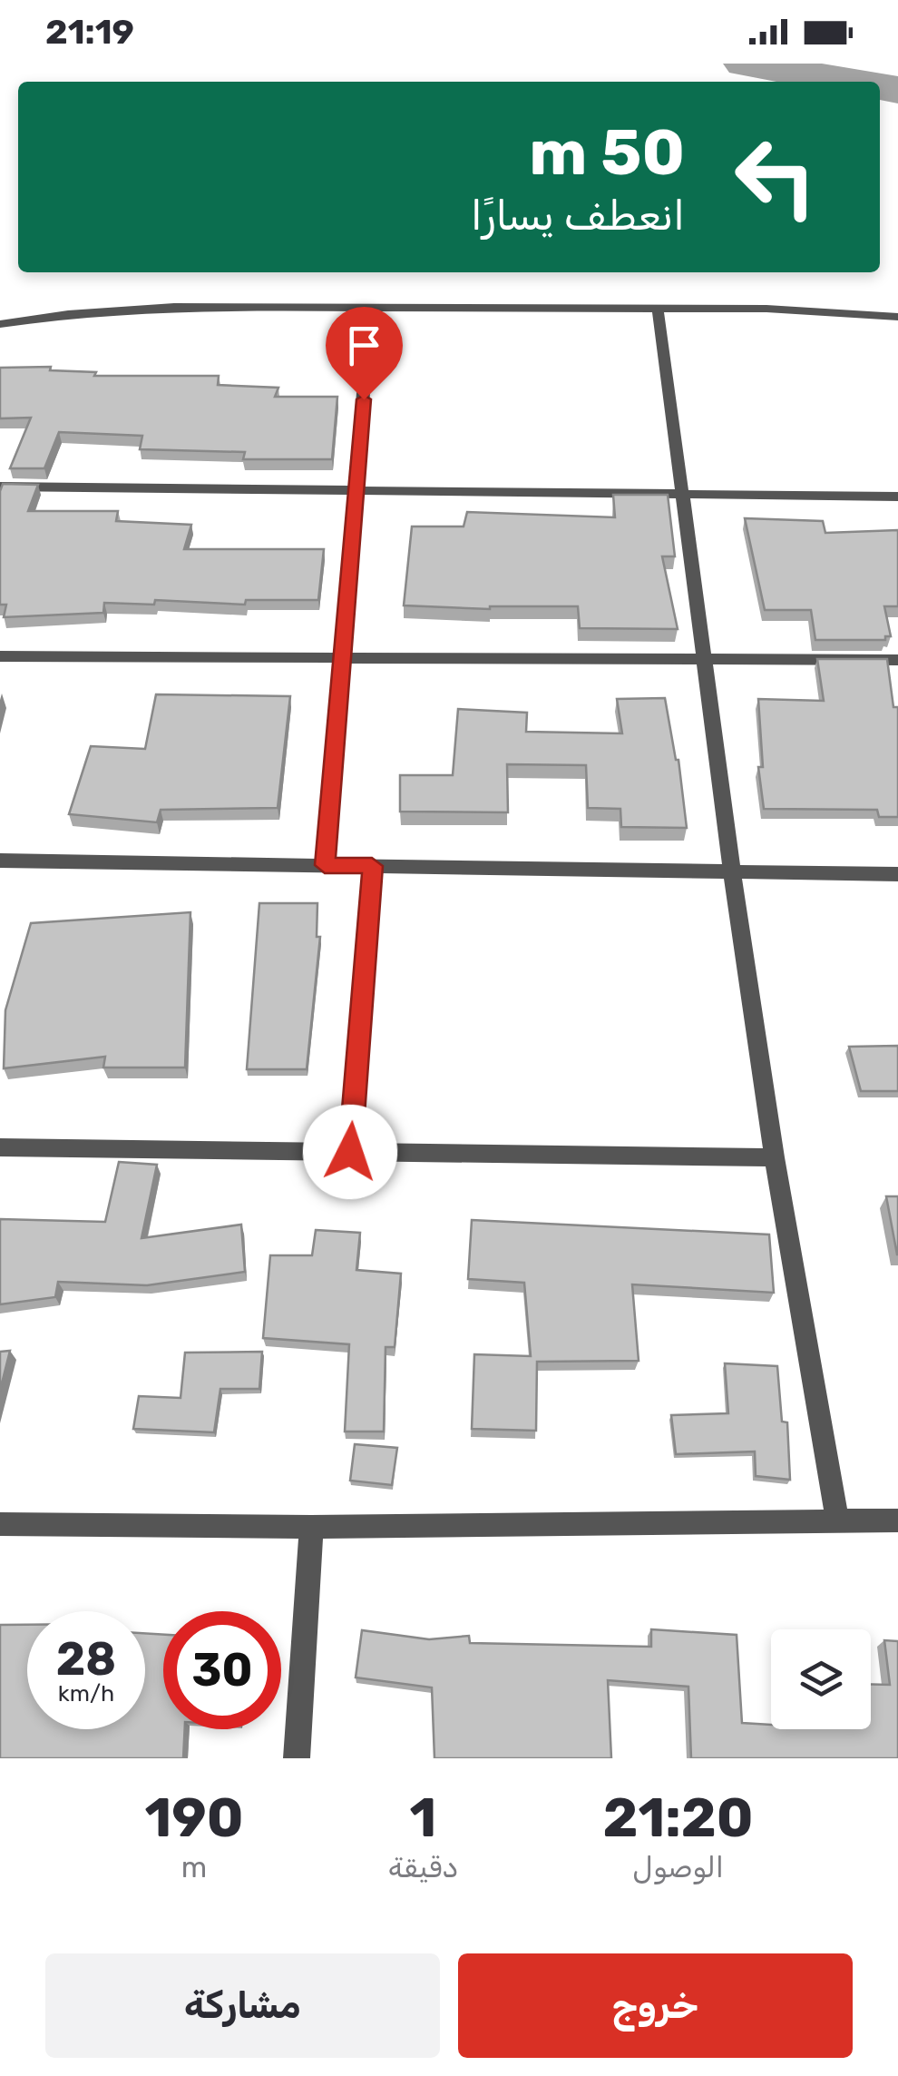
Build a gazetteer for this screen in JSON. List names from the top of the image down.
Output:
{
  "page": {
    "status": "21:19",
    "turn": ["50 m", "انعطف يسارًا"],
    "speed": "28 km/h",
    "limit": "30",
    "eta": [
      "21:20",
      "الوصول",
      "1",
      "دقيقة",
      "190",
      "m"
    ],
    "buttons": ["خروج", "مشاركة"]
  }
}
